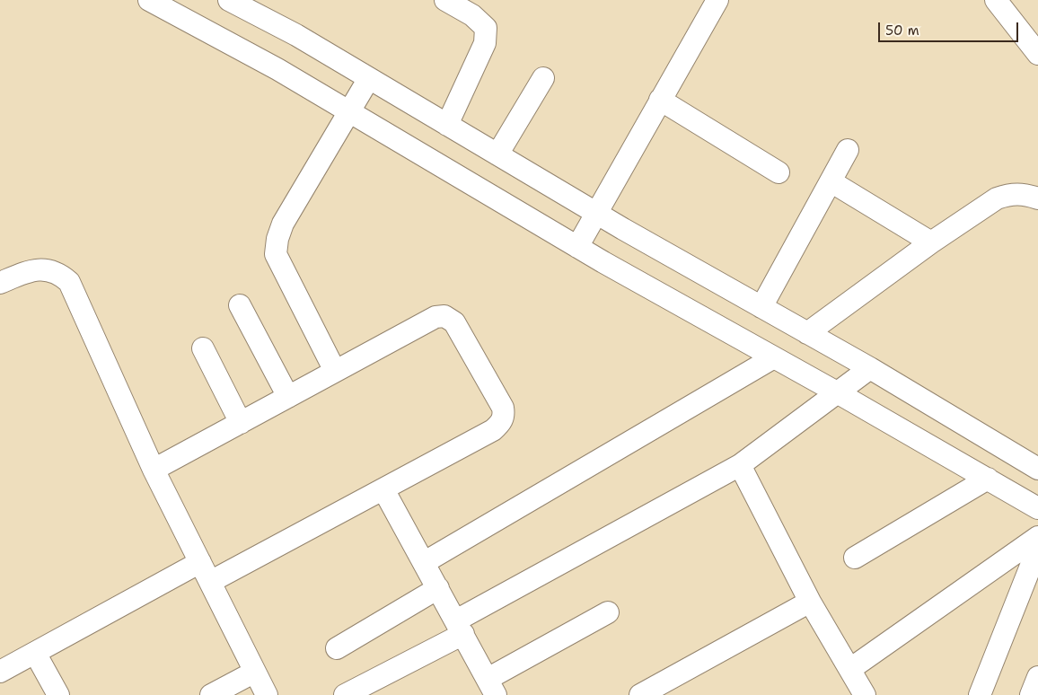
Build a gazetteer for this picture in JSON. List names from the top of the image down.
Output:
{
  "scale_bar": "50 m"
}
